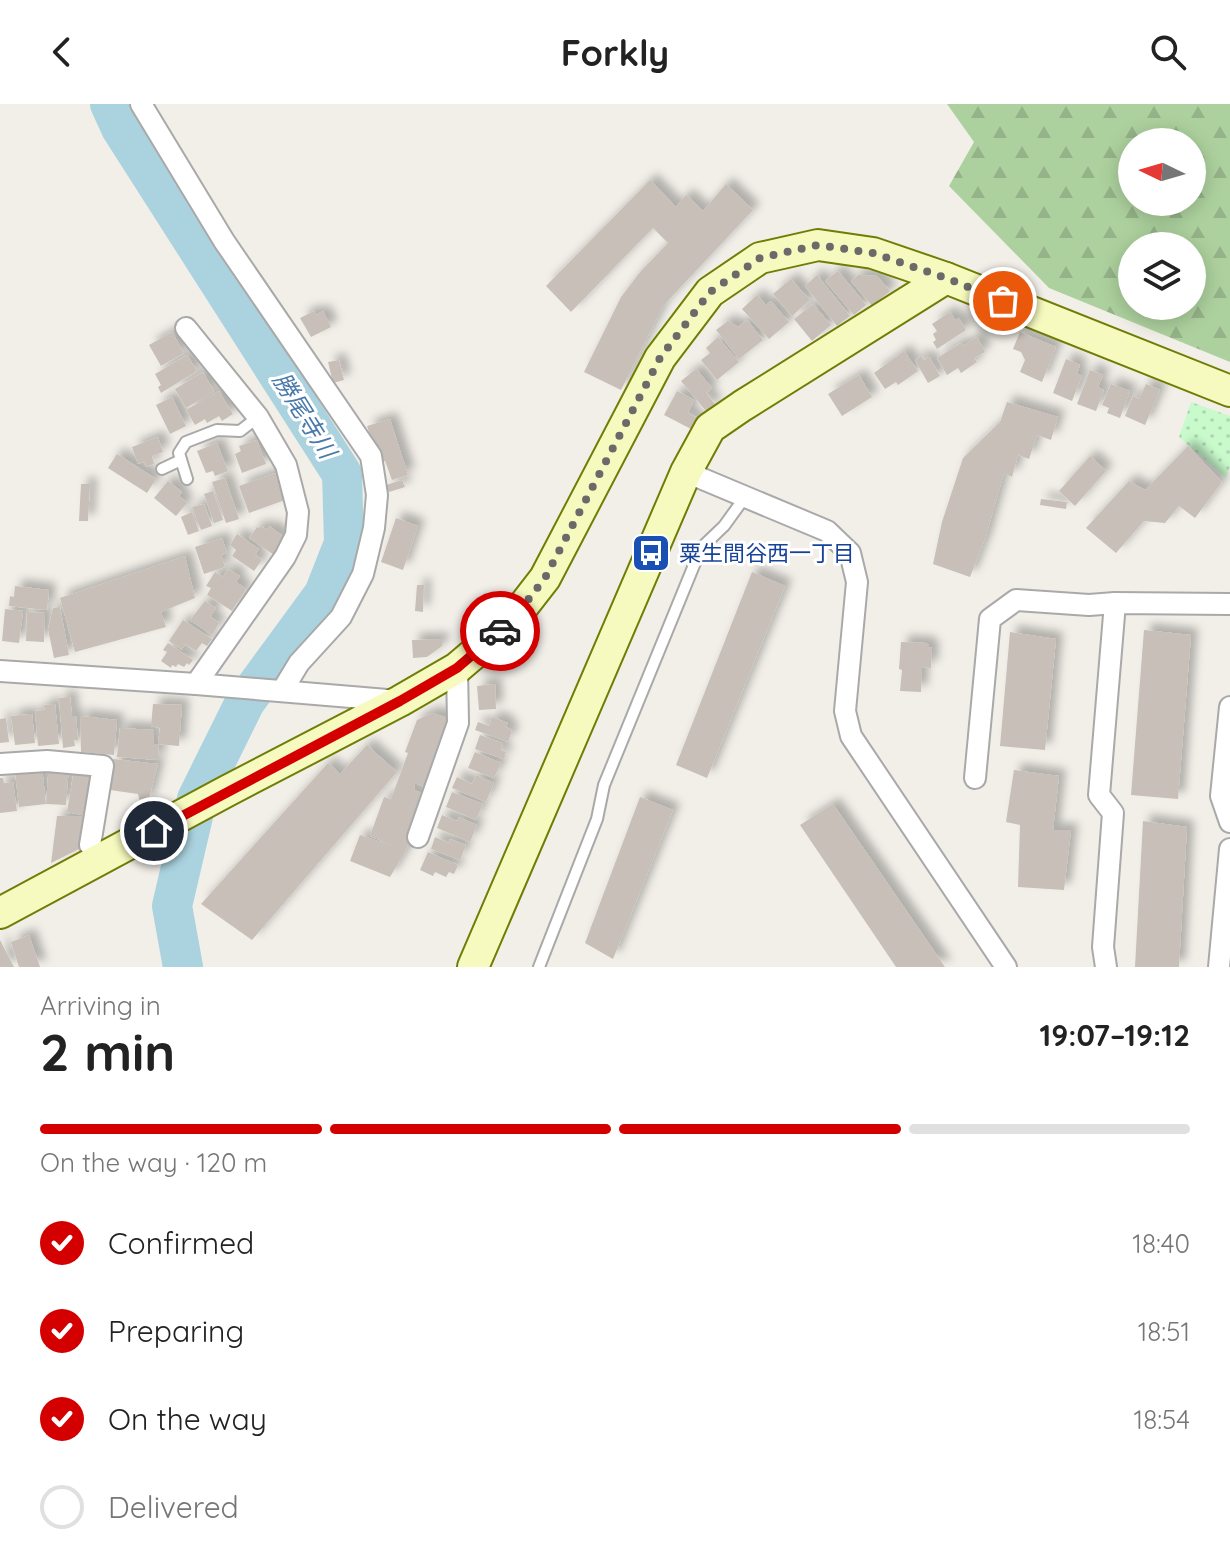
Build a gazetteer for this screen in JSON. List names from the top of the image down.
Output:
{
  "water": ["勝尾寺川"],
  "places": {
    "bus stop": ["粟生間谷西一丁目"]
  },
  "north": "left",
  "page": {
    "header": "Forkly",
    "heading": ["2 min", "Arriving in", "19:07–19:12"],
    "bar": "On the way · 120 m",
    "list": [
      ["Confirmed", "18:40"],
      ["Preparing", "18:51"],
      ["On the way", "18:54"],
      "Delivered"
    ]
  }
}
